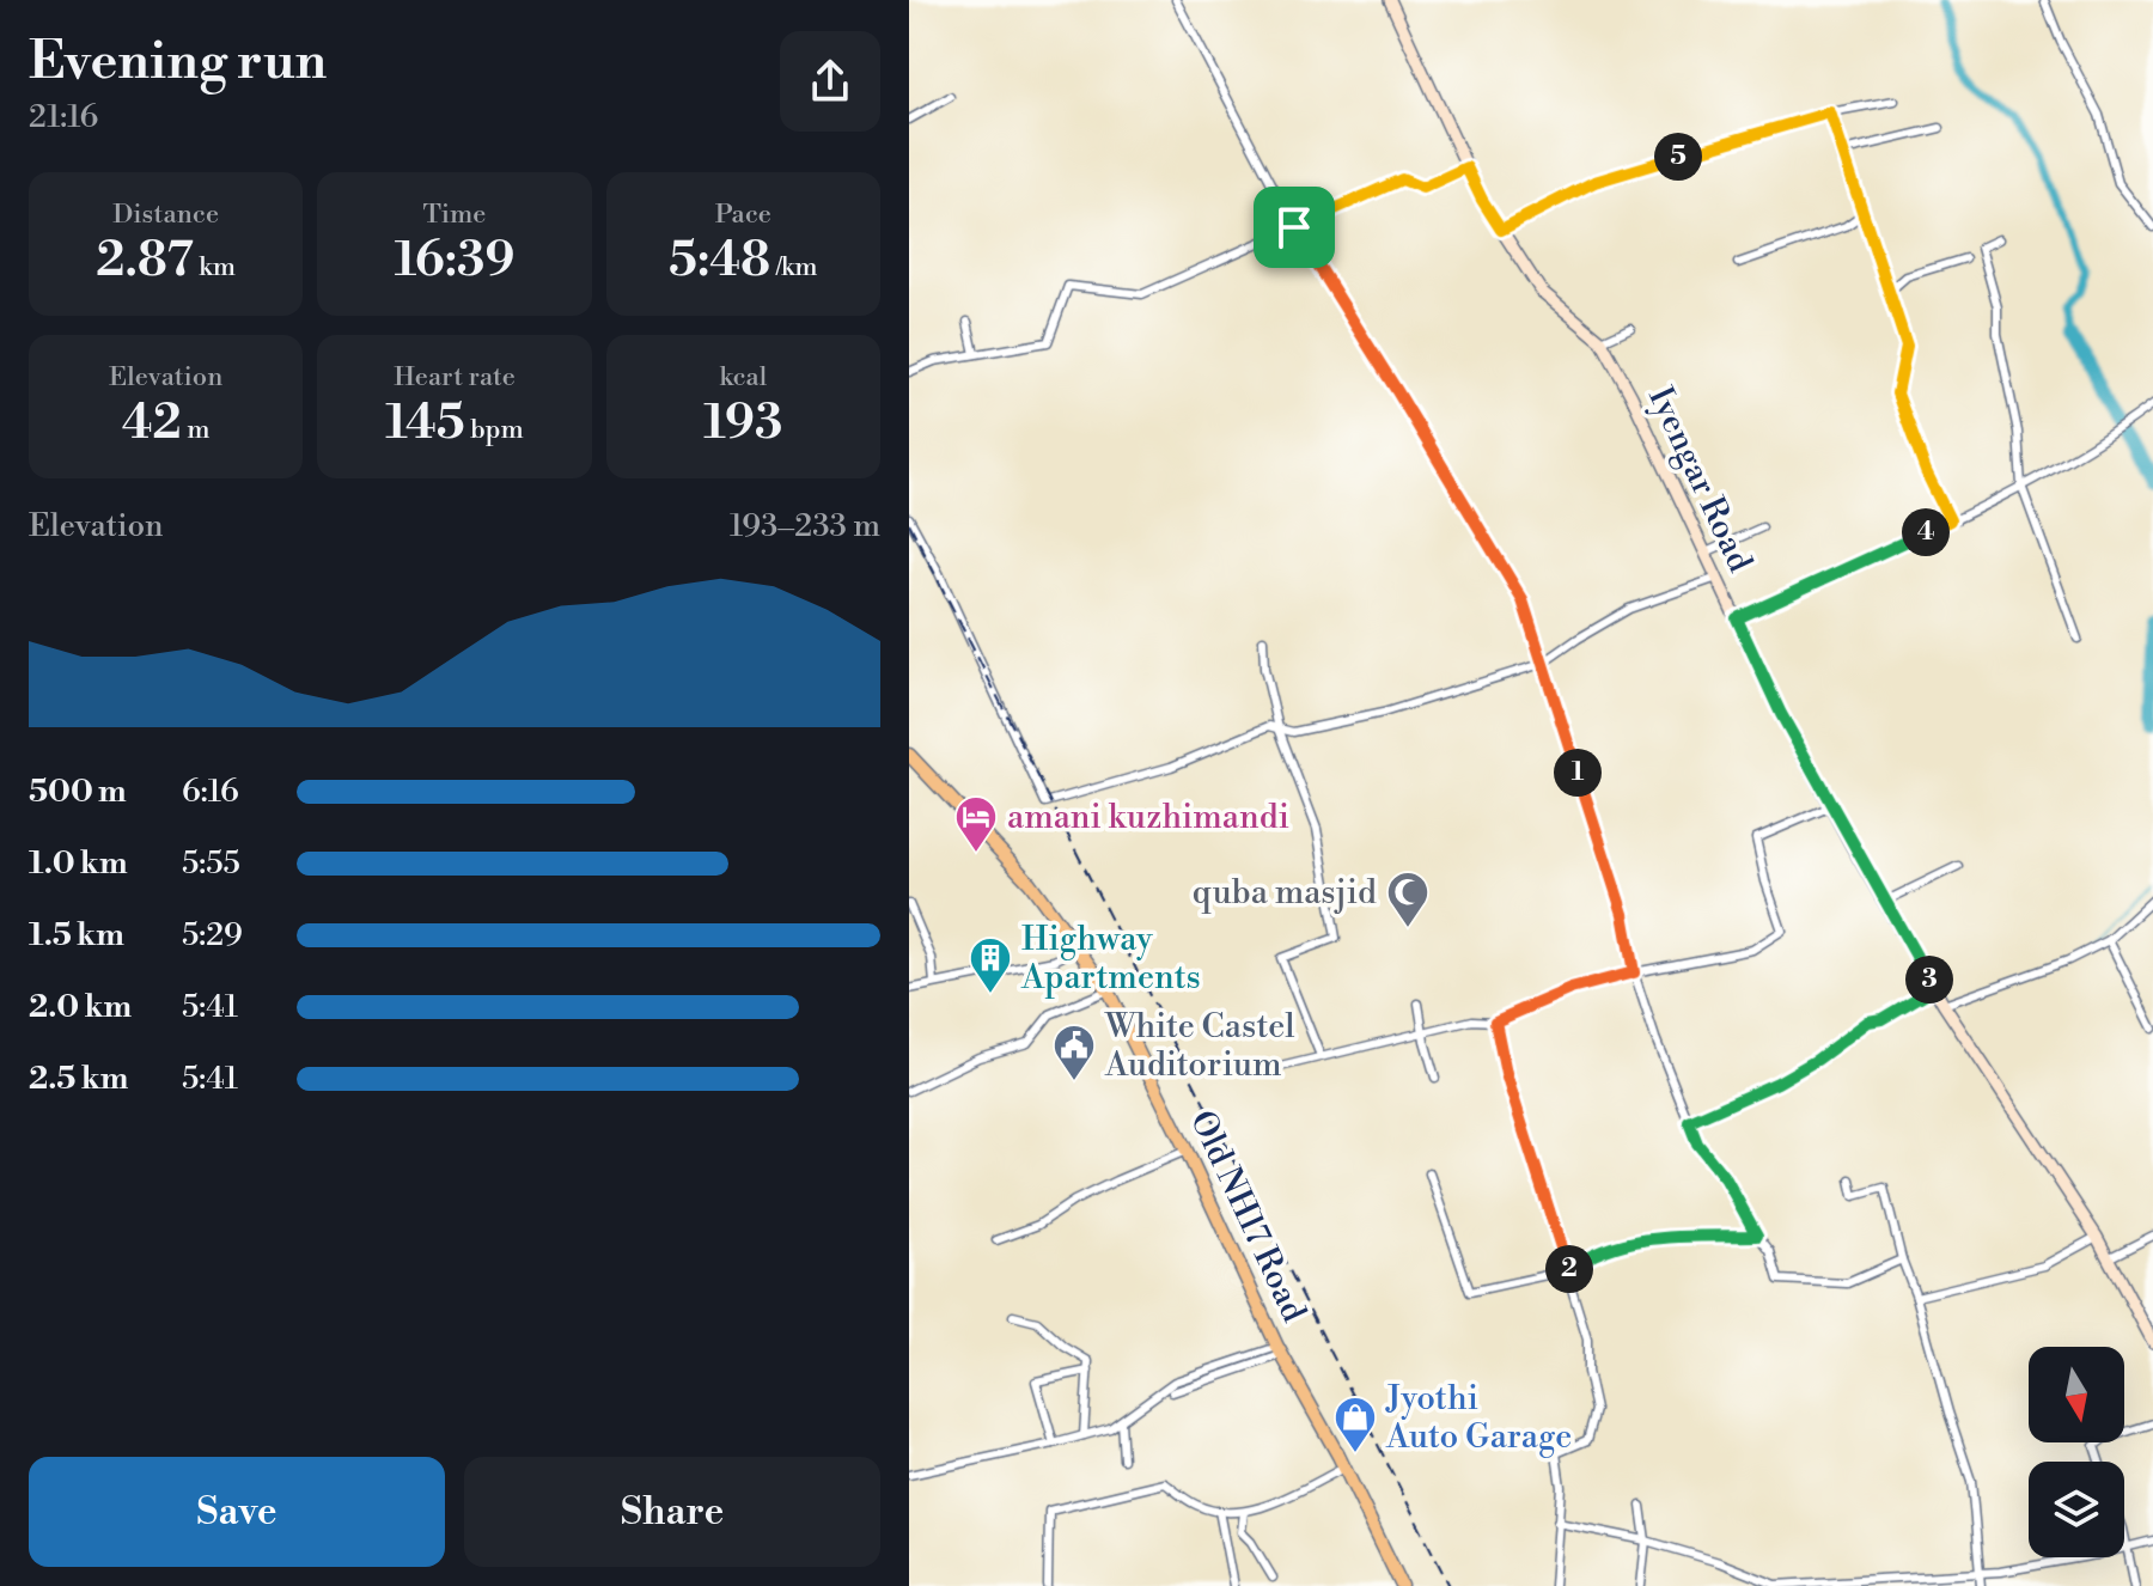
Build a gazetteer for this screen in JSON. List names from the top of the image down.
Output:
{
  "streets": {
    "main road": ["Iyengar Road", "Old NH17 Road"]
  },
  "places": {
    "hotel": ["amani kuzhimandi"],
    "mosque": ["quba masjid"],
    "building": ["Highway Apartments"],
    "public building": ["White Castel Auditorium"],
    "shop": ["Jyothi Auto Garage"]
  },
  "north": "bottom",
  "page": {
    "heading": ["Evening run", "21:16"],
    "pins": [
      "5",
      "4",
      "1",
      "3",
      "2"
    ],
    "stats": [
      ["Distance", "2.87 km"],
      ["Time", "16:39"],
      ["Pace", "5:48 /km"],
      ["Elevation", "42 m"],
      ["Heart rate", "145 bpm"],
      ["kcal", "193"]
    ],
    "chart": ["Elevation", "193–233 m"],
    "list": [
      {
        "name": "500 m",
        "note": "6:16"
      },
      {
        "name": "1.0 km",
        "note": "5:55"
      },
      {
        "name": "1.5 km",
        "note": "5:29"
      },
      {
        "name": "2.0 km",
        "note": "5:41"
      },
      {
        "name": "2.5 km",
        "note": "5:41"
      }
    ],
    "buttons": ["Save", "Share"]
  }
}
